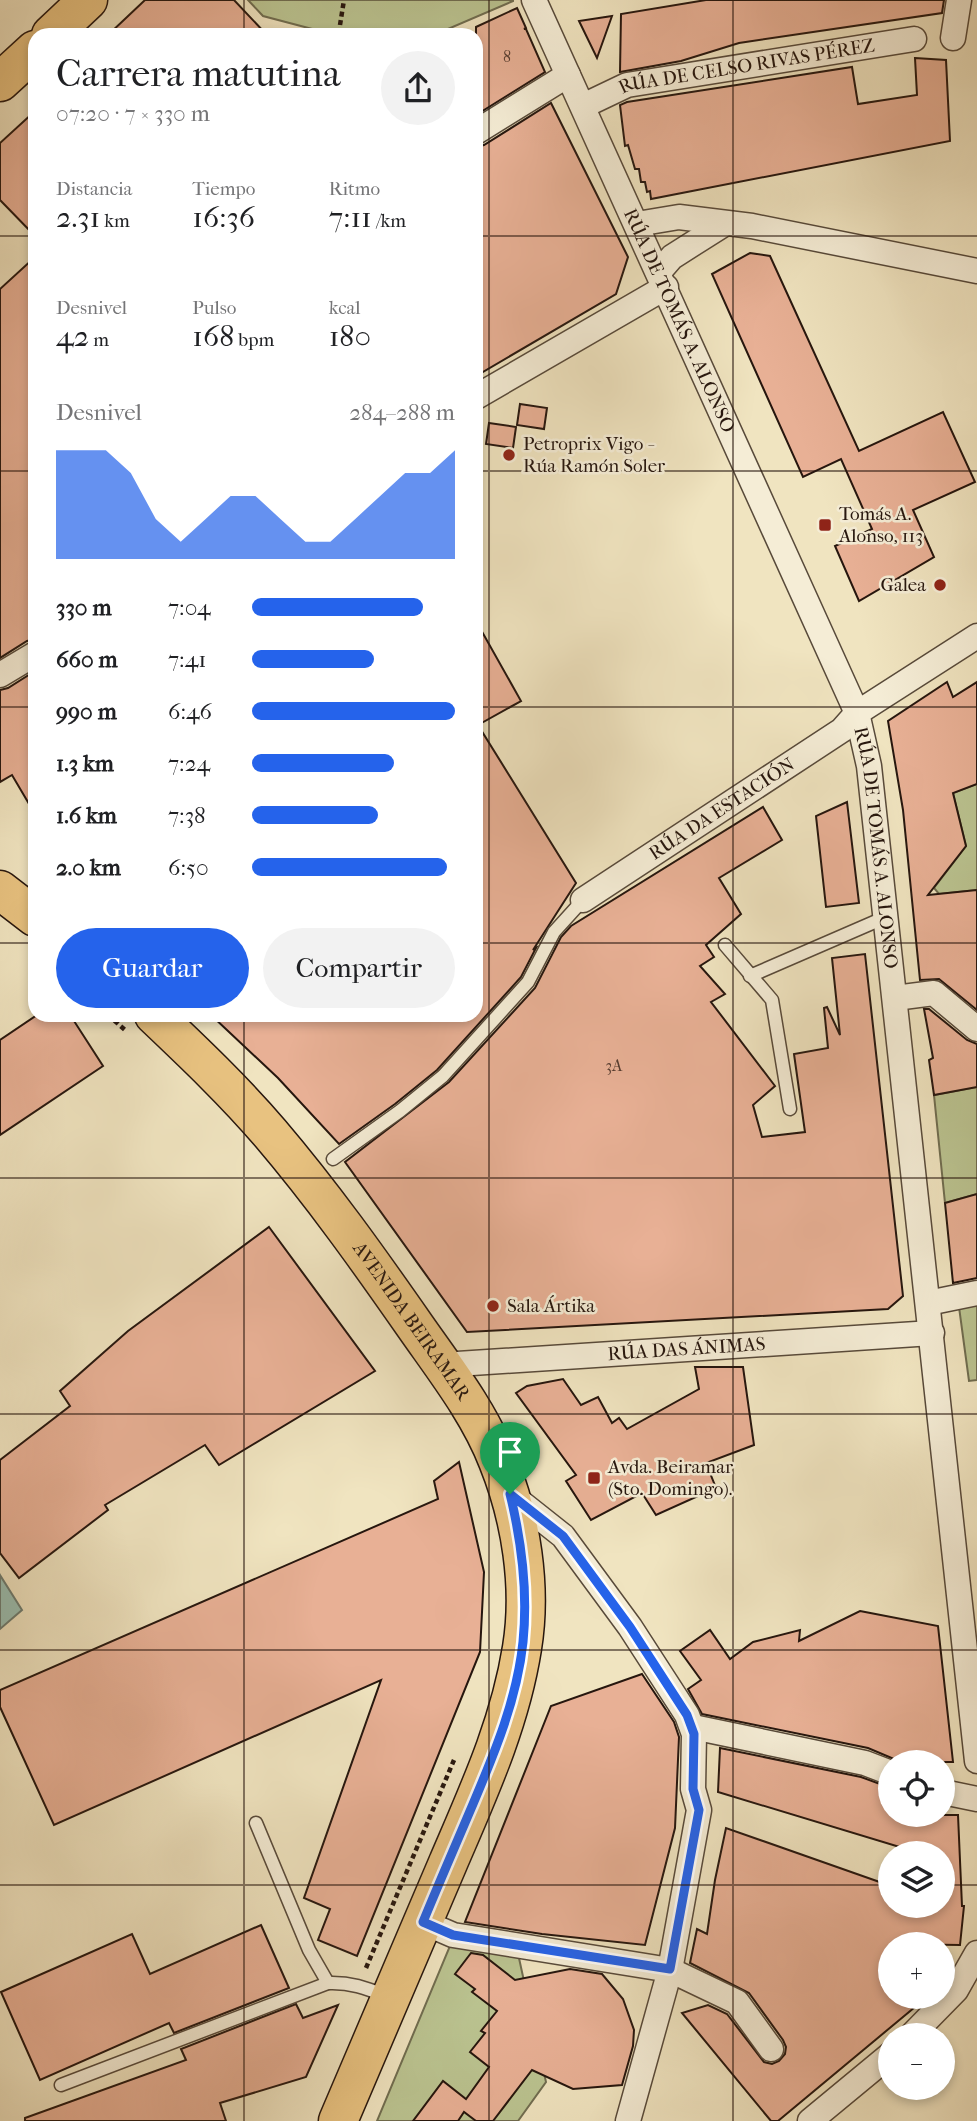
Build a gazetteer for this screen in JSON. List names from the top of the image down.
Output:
{
  "streets": {
    "main road": ["AVENIDA BEIRAMAR"],
    "street": [
      "RÚA DE CELSO RIVAS PÉREZ",
      "RÚA DE TOMÁS A. ALONSO",
      "RÚA DA ESTACIÓN",
      "RÚA DAS ÁNIMAS"
    ]
  },
  "crossings": [
    ["RÚA DE CELSO RIVAS PÉREZ", "RÚA DE TOMÁS A. ALONSO"],
    ["RÚA DE TOMÁS A. ALONSO", "RÚA DA ESTACIÓN"],
    ["RÚA DE TOMÁS A. ALONSO", "RÚA DAS ÁNIMAS"],
    ["AVENIDA BEIRAMAR", "RÚA DAS ÁNIMAS"]
  ],
  "places": {
    "other": ["Petroprix Vigo - Rúa Ramón Soler", "Galea", "Sala Ártika"],
    "transit": ["Tomás A. Alonso, 113", "Avda. Beiramar (Sto. Domingo)."]
  },
  "house_numbers": ["8", "3A"],
  "page": {
    "heading": ["Carrera matutina", "07:20 · 7 × 330 m"],
    "stats": [
      ["Distancia", "2.31 km"],
      ["Tiempo", "16:36"],
      ["Ritmo", "7:11 /km"],
      ["Desnivel", "42 m"],
      ["Pulso", "168 bpm"],
      ["kcal", "180"]
    ],
    "chart": ["Desnivel", "284–288 m"],
    "list": [
      {
        "name": "330 m",
        "note": "7:04"
      },
      {
        "name": "660 m",
        "note": "7:41"
      },
      {
        "name": "990 m",
        "note": "6:46"
      },
      {
        "name": "1.3 km",
        "note": "7:24"
      },
      {
        "name": "1.6 km",
        "note": "7:38"
      },
      {
        "name": "2.0 km",
        "note": "6:50"
      }
    ],
    "buttons": ["Guardar", "Compartir"],
    "map_buttons": ["+", "−"]
  }
}
